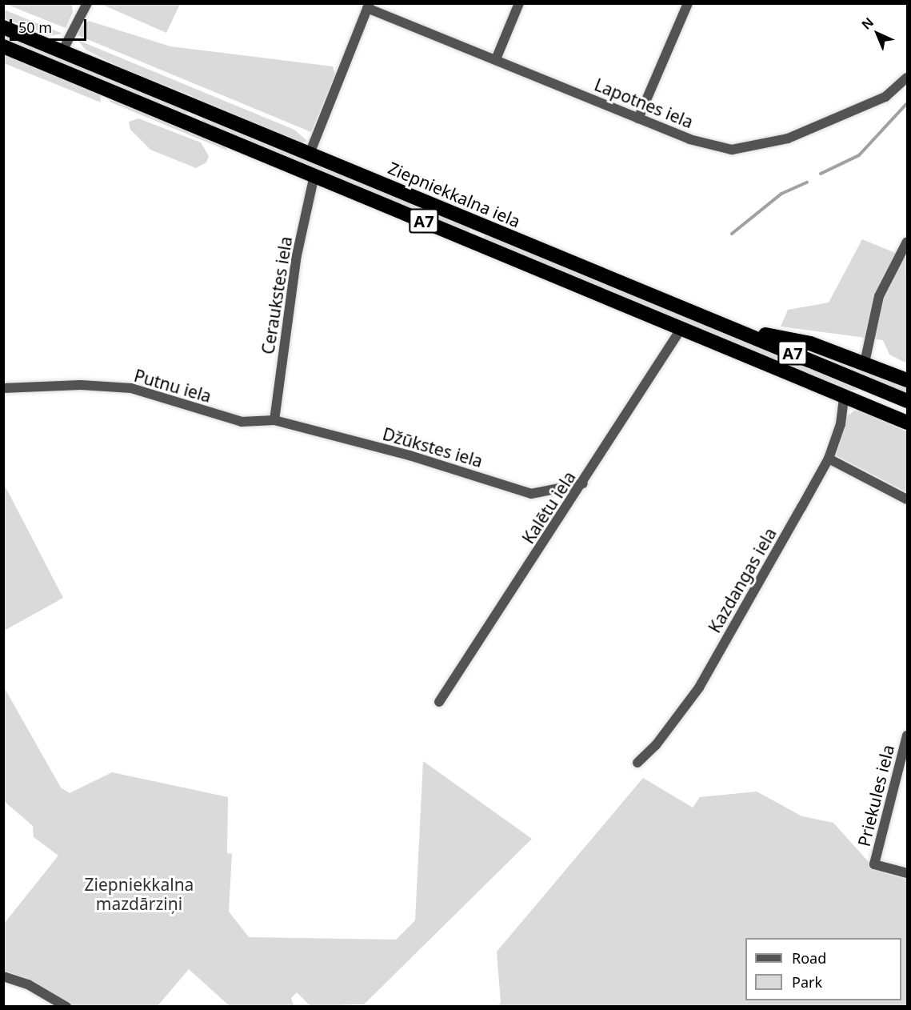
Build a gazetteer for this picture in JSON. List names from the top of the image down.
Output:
{
  "streets": {
    "highway": ["Ziepniekkalna iela", "A7"],
    "street": [
      "Lapotnes iela",
      "Ceraukstes iela",
      "Putnu iela",
      "Džūkstes iela",
      "Kalētu iela",
      "Kazdangas iela",
      "Priekules iela"
    ]
  },
  "crossings": [
    ["Ziepniekkalna iela", "Ceraukstes iela"],
    ["Ziepniekkalna iela", "Kalētu iela"],
    ["Ziepniekkalna iela", "Kazdangas iela"],
    ["Ceraukstes iela", "Putnu iela"],
    ["Ceraukstes iela", "Džūkstes iela"],
    ["Putnu iela", "Džūkstes iela"],
    ["Džūkstes iela", "Kalētu iela"]
  ],
  "parks": ["Ziepniekkalna mazdārziņi"],
  "legend": ["Road", "Park"],
  "scale_bar": "50 m",
  "north": "top left"
}
